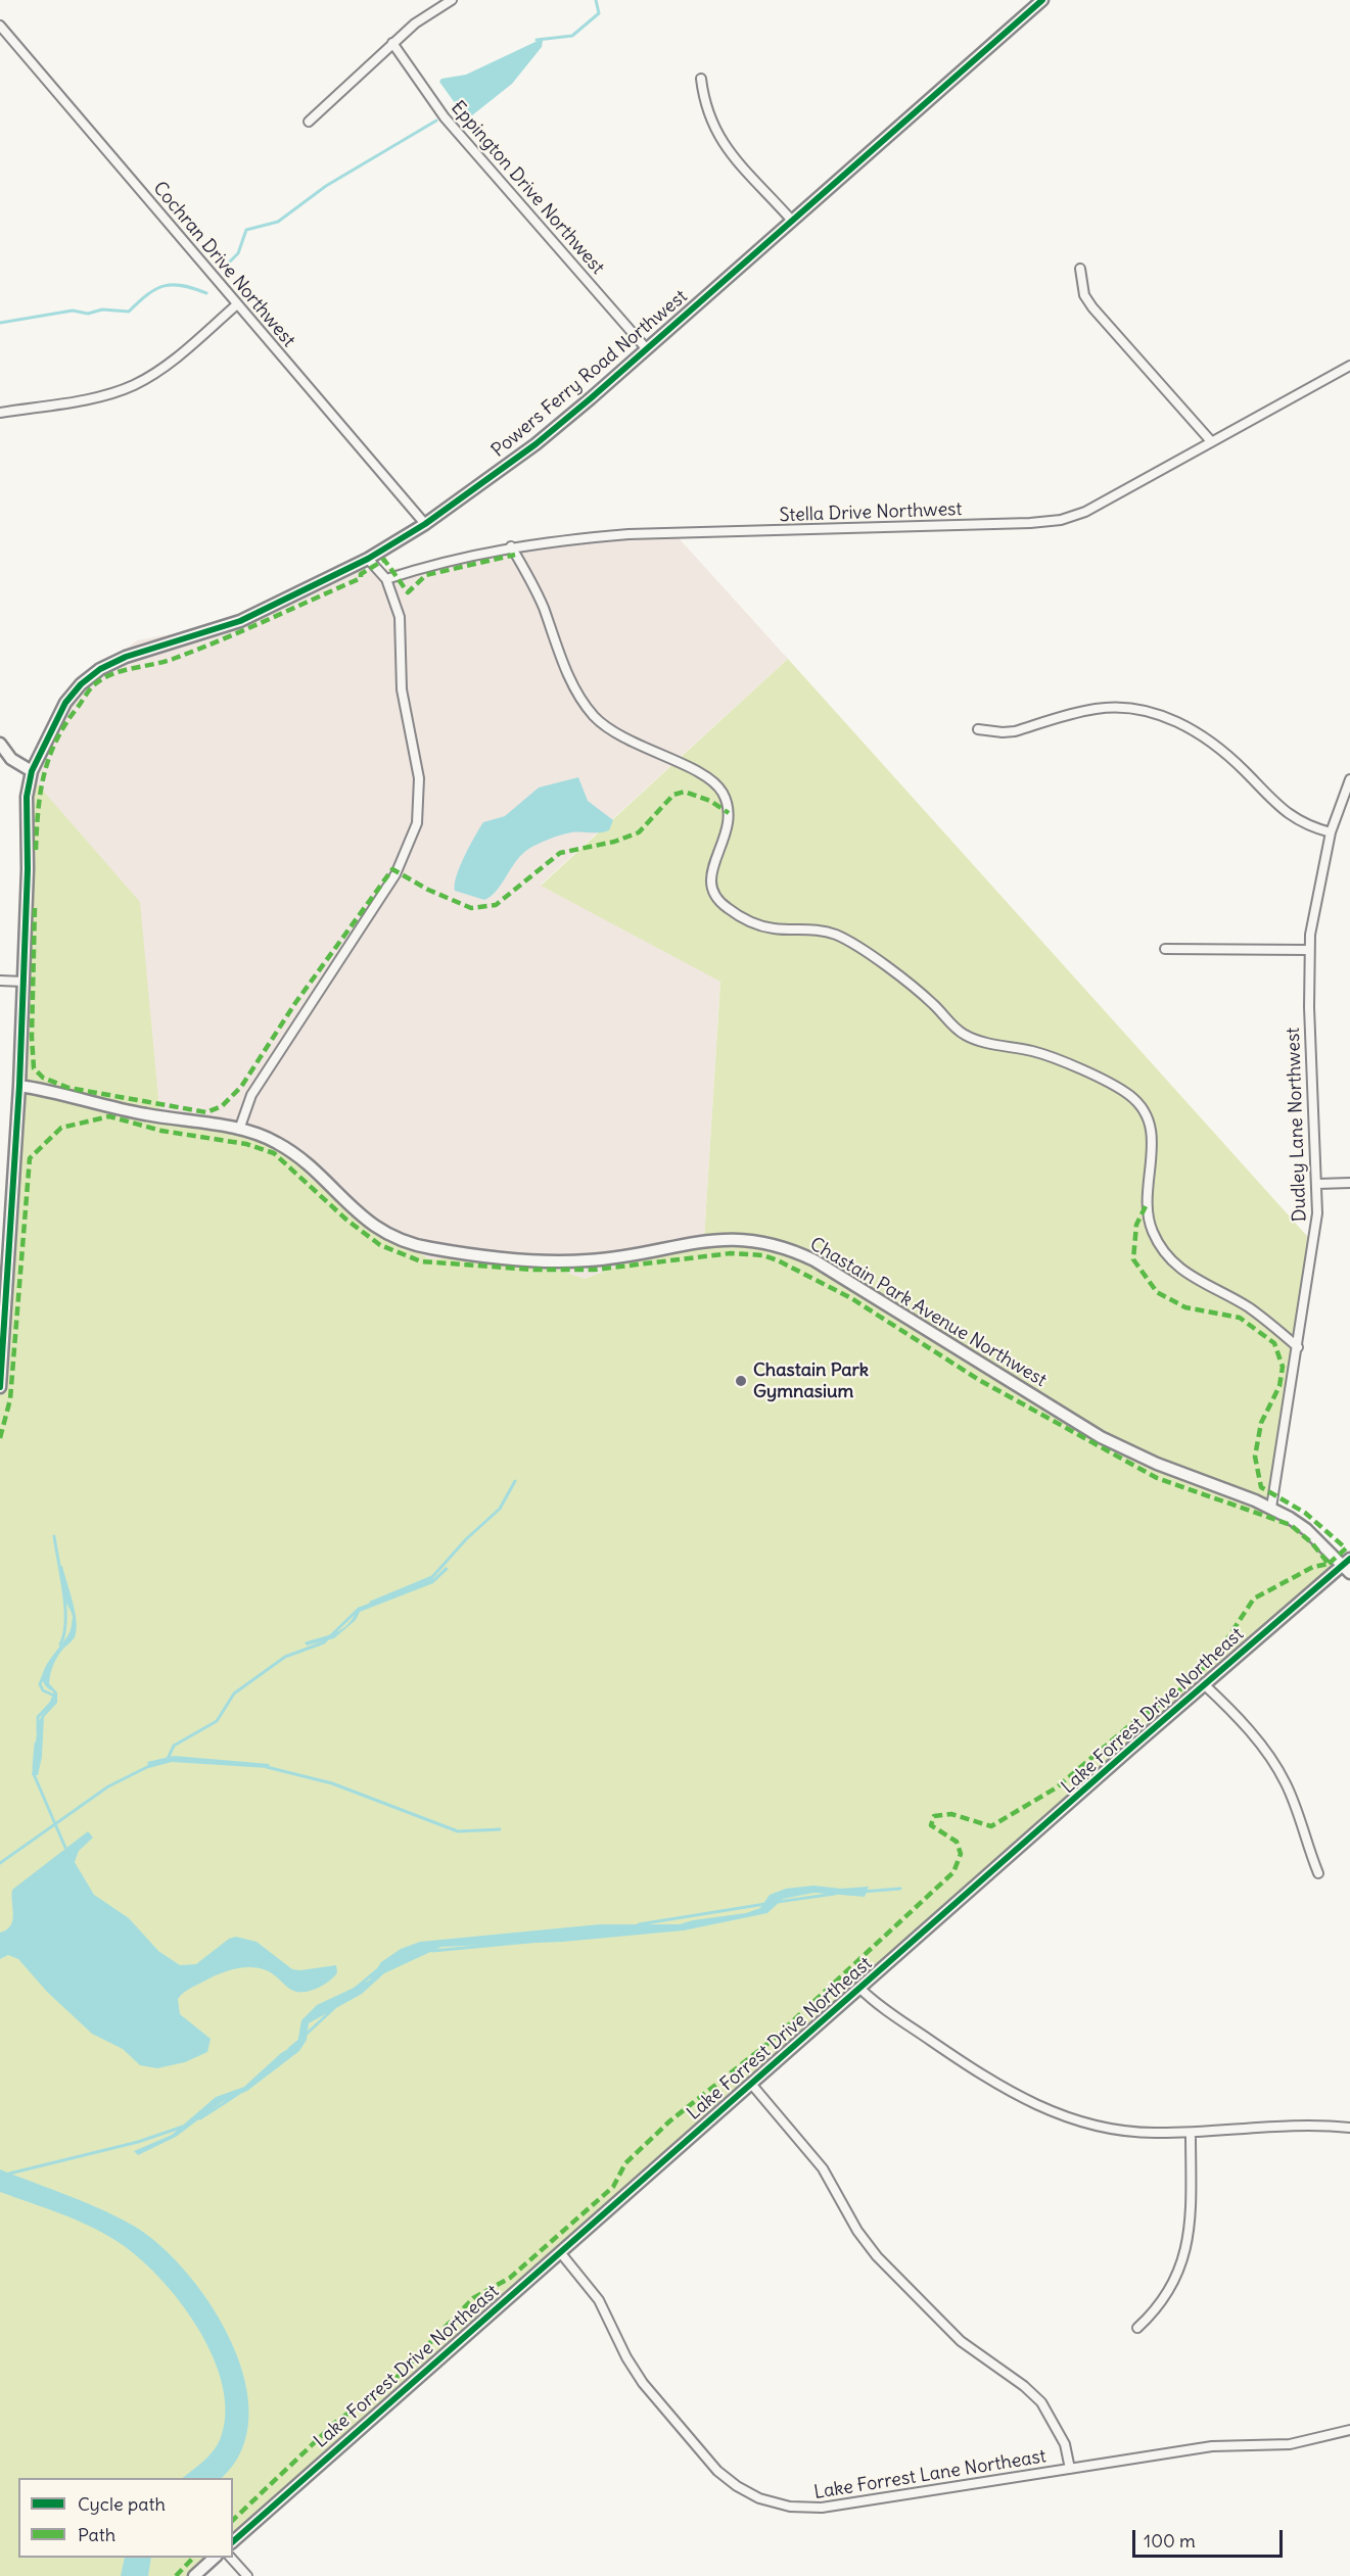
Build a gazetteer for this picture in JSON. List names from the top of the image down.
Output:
{
  "streets": {
    "street": [
      "Eppington Drive Northwest",
      "Cochran Drive Northwest",
      "Powers Ferry Road Northwest",
      "Stella Drive Northwest",
      "Dudley Lane Northwest",
      "Chastain Park Avenue Northwest",
      "Lake Forrest Drive Northeast",
      "Lake Forrest Lane Northeast"
    ]
  },
  "crossings": [
    ["Eppington Drive Northwest", "Powers Ferry Road Northwest"],
    ["Cochran Drive Northwest", "Powers Ferry Road Northwest"],
    ["Powers Ferry Road Northwest", "Chastain Park Avenue Northwest"],
    ["Dudley Lane Northwest", "Chastain Park Avenue Northwest"],
    ["Chastain Park Avenue Northwest", "Lake Forrest Drive Northeast"],
    ["Lake Forrest Drive Northeast", "Lake Forrest Lane Northeast"]
  ],
  "places": ["Chastain Park Gymnasium"],
  "legend": ["Cycle path", "Path"],
  "scale_bar": "100 m"
}
